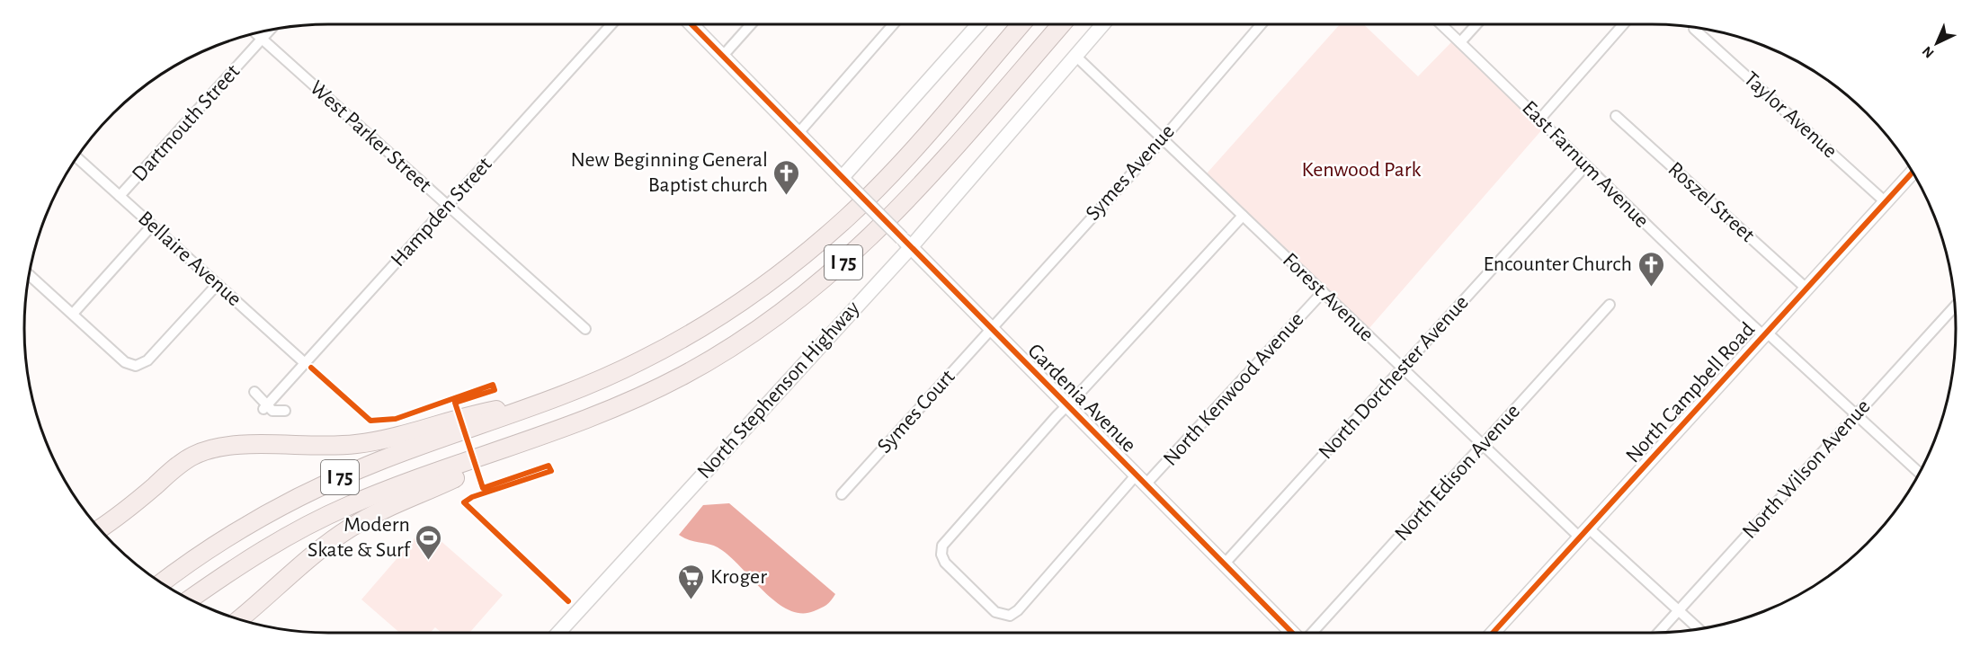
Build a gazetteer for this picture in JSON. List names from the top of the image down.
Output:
{
  "streets": {
    "highway": ["I 75"],
    "street": [
      "Taylor Avenue",
      "Dartmouth Street",
      "West Parker Street",
      "East Farnum Avenue",
      "Symes Avenue",
      "Roszel Street",
      "Hampden Street",
      "Bellaire Avenue",
      "Forest Avenue",
      "North Dorchester Avenue",
      "North Kenwood Avenue",
      "North Stephenson Highway",
      "North Campbell Road",
      "Gardenia Avenue",
      "Symes Court",
      "North Wilson Avenue",
      "North Edison Avenue"
    ]
  },
  "crossings": [
    ["Taylor Avenue", "North Campbell Road"],
    ["Dartmouth Street", "West Parker Street"],
    ["Dartmouth Street", "Bellaire Avenue"],
    ["West Parker Street", "Hampden Street"],
    ["East Farnum Avenue", "North Dorchester Avenue"],
    ["East Farnum Avenue", "North Campbell Road"],
    ["East Farnum Avenue", "North Wilson Avenue"],
    ["Symes Avenue", "Forest Avenue"],
    ["Symes Avenue", "Gardenia Avenue"],
    ["Symes Avenue", "Symes Court"],
    ["Roszel Street", "North Campbell Road"],
    ["Hampden Street", "Bellaire Avenue"],
    ["Forest Avenue", "North Dorchester Avenue"],
    ["Forest Avenue", "North Kenwood Avenue"],
    ["Forest Avenue", "North Stephenson Highway"],
    ["Forest Avenue", "North Campbell Road"],
    ["Forest Avenue", "North Wilson Avenue"],
    ["Forest Avenue", "North Edison Avenue"],
    ["North Dorchester Avenue", "Gardenia Avenue"],
    ["North Kenwood Avenue", "Gardenia Avenue"],
    ["North Stephenson Highway", "Gardenia Avenue"],
    ["Gardenia Avenue", "Symes Court"]
  ],
  "parks": ["Kenwood Park"],
  "places": {
    "church": ["New Beginning General Baptist church", "Encounter Church"],
    "sports": ["Modern Skate & Surf"],
    "supermarket": ["Kroger"]
  },
  "north": "bottom left"
}
